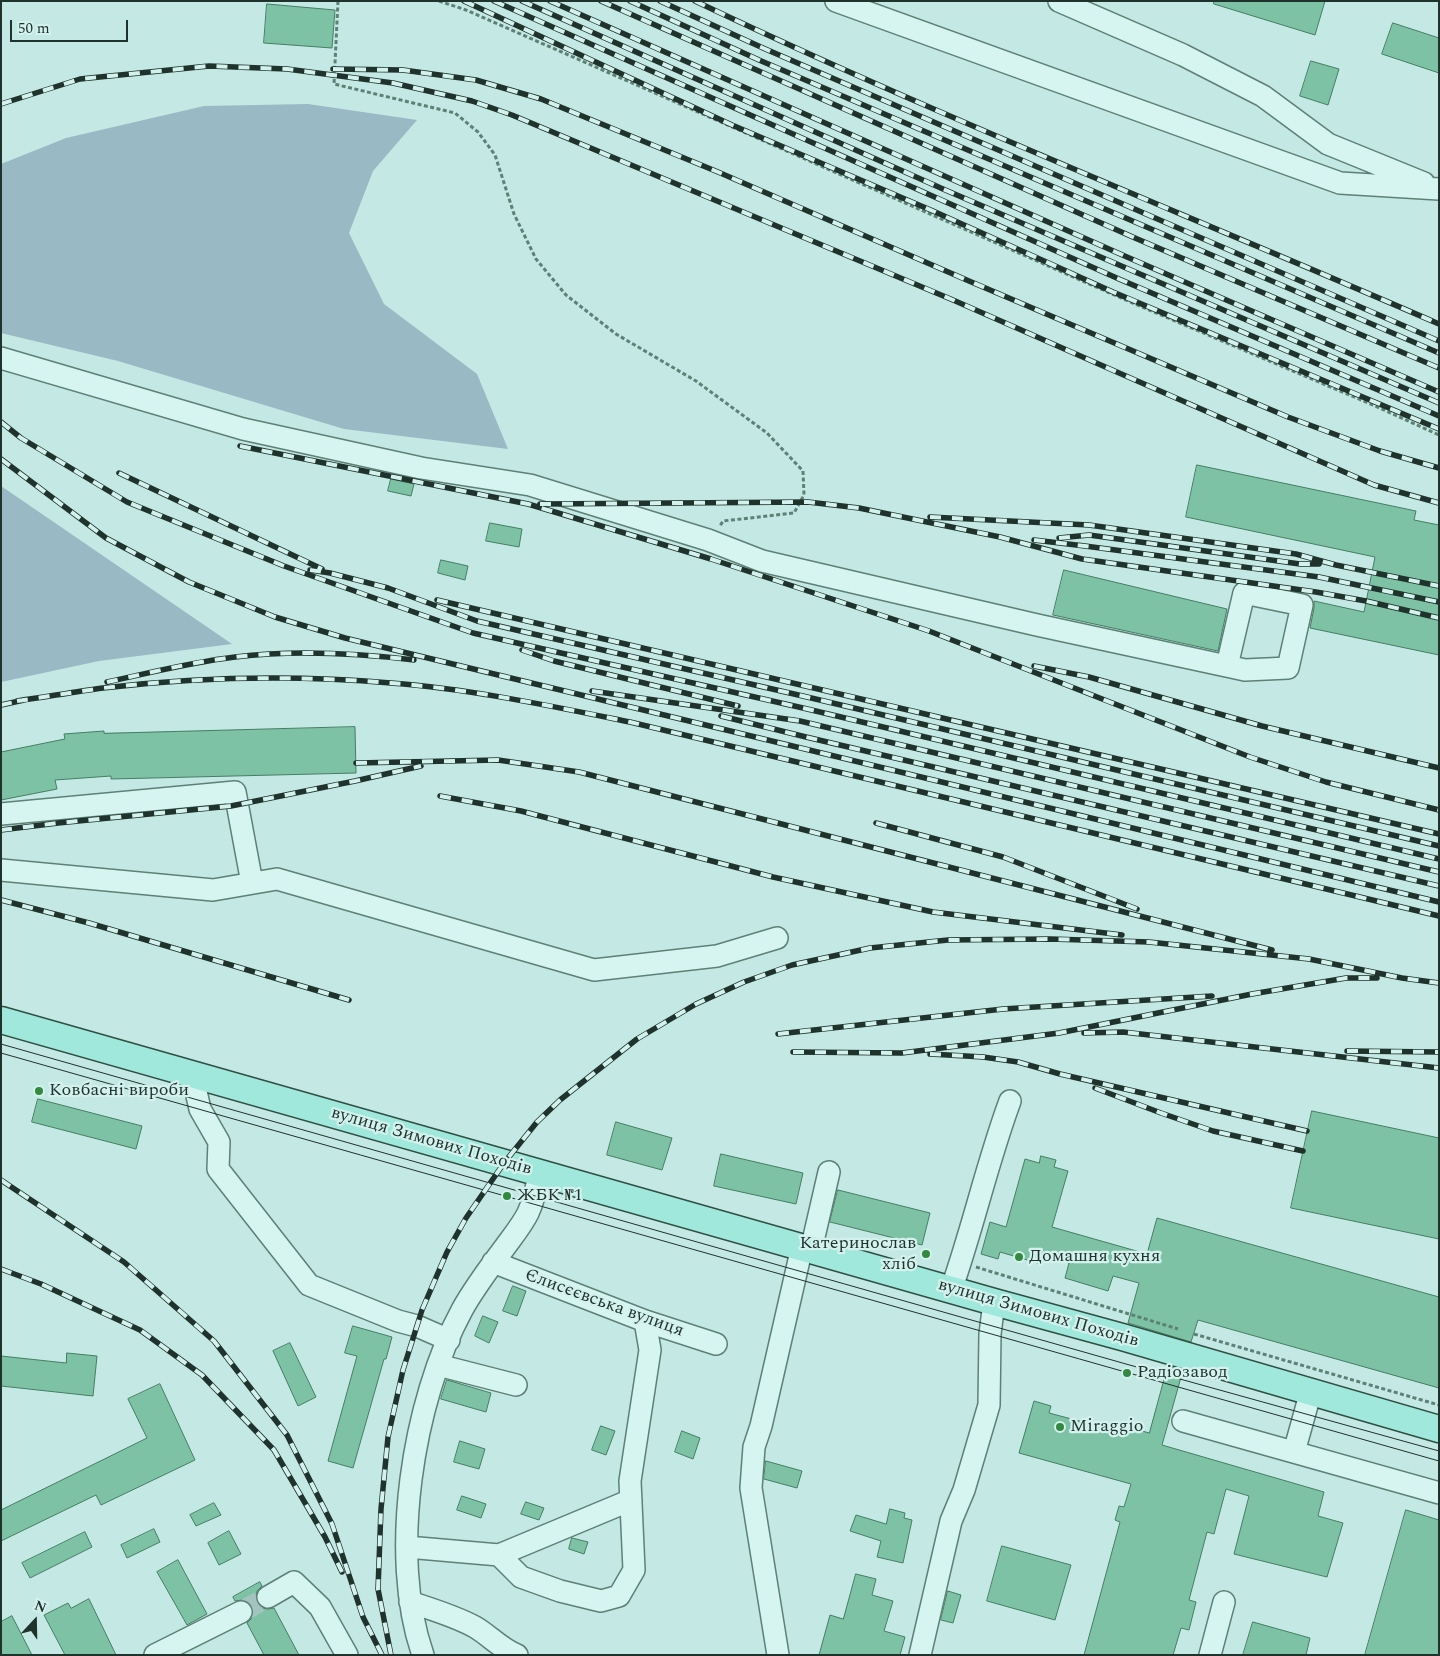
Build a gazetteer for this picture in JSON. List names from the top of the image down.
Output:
{
  "streets": {
    "main road": ["вулиця Зимових Походів"],
    "street": ["Єлисєєвська вулиця"]
  },
  "places": [
    "Ковбасні вироби",
    "ЖБК №1",
    "Катеринослав хліб",
    "Домашня кухня",
    "Радіозавод",
    "Miraggio"
  ],
  "scale_bar": "50 m",
  "north": "top"
}
